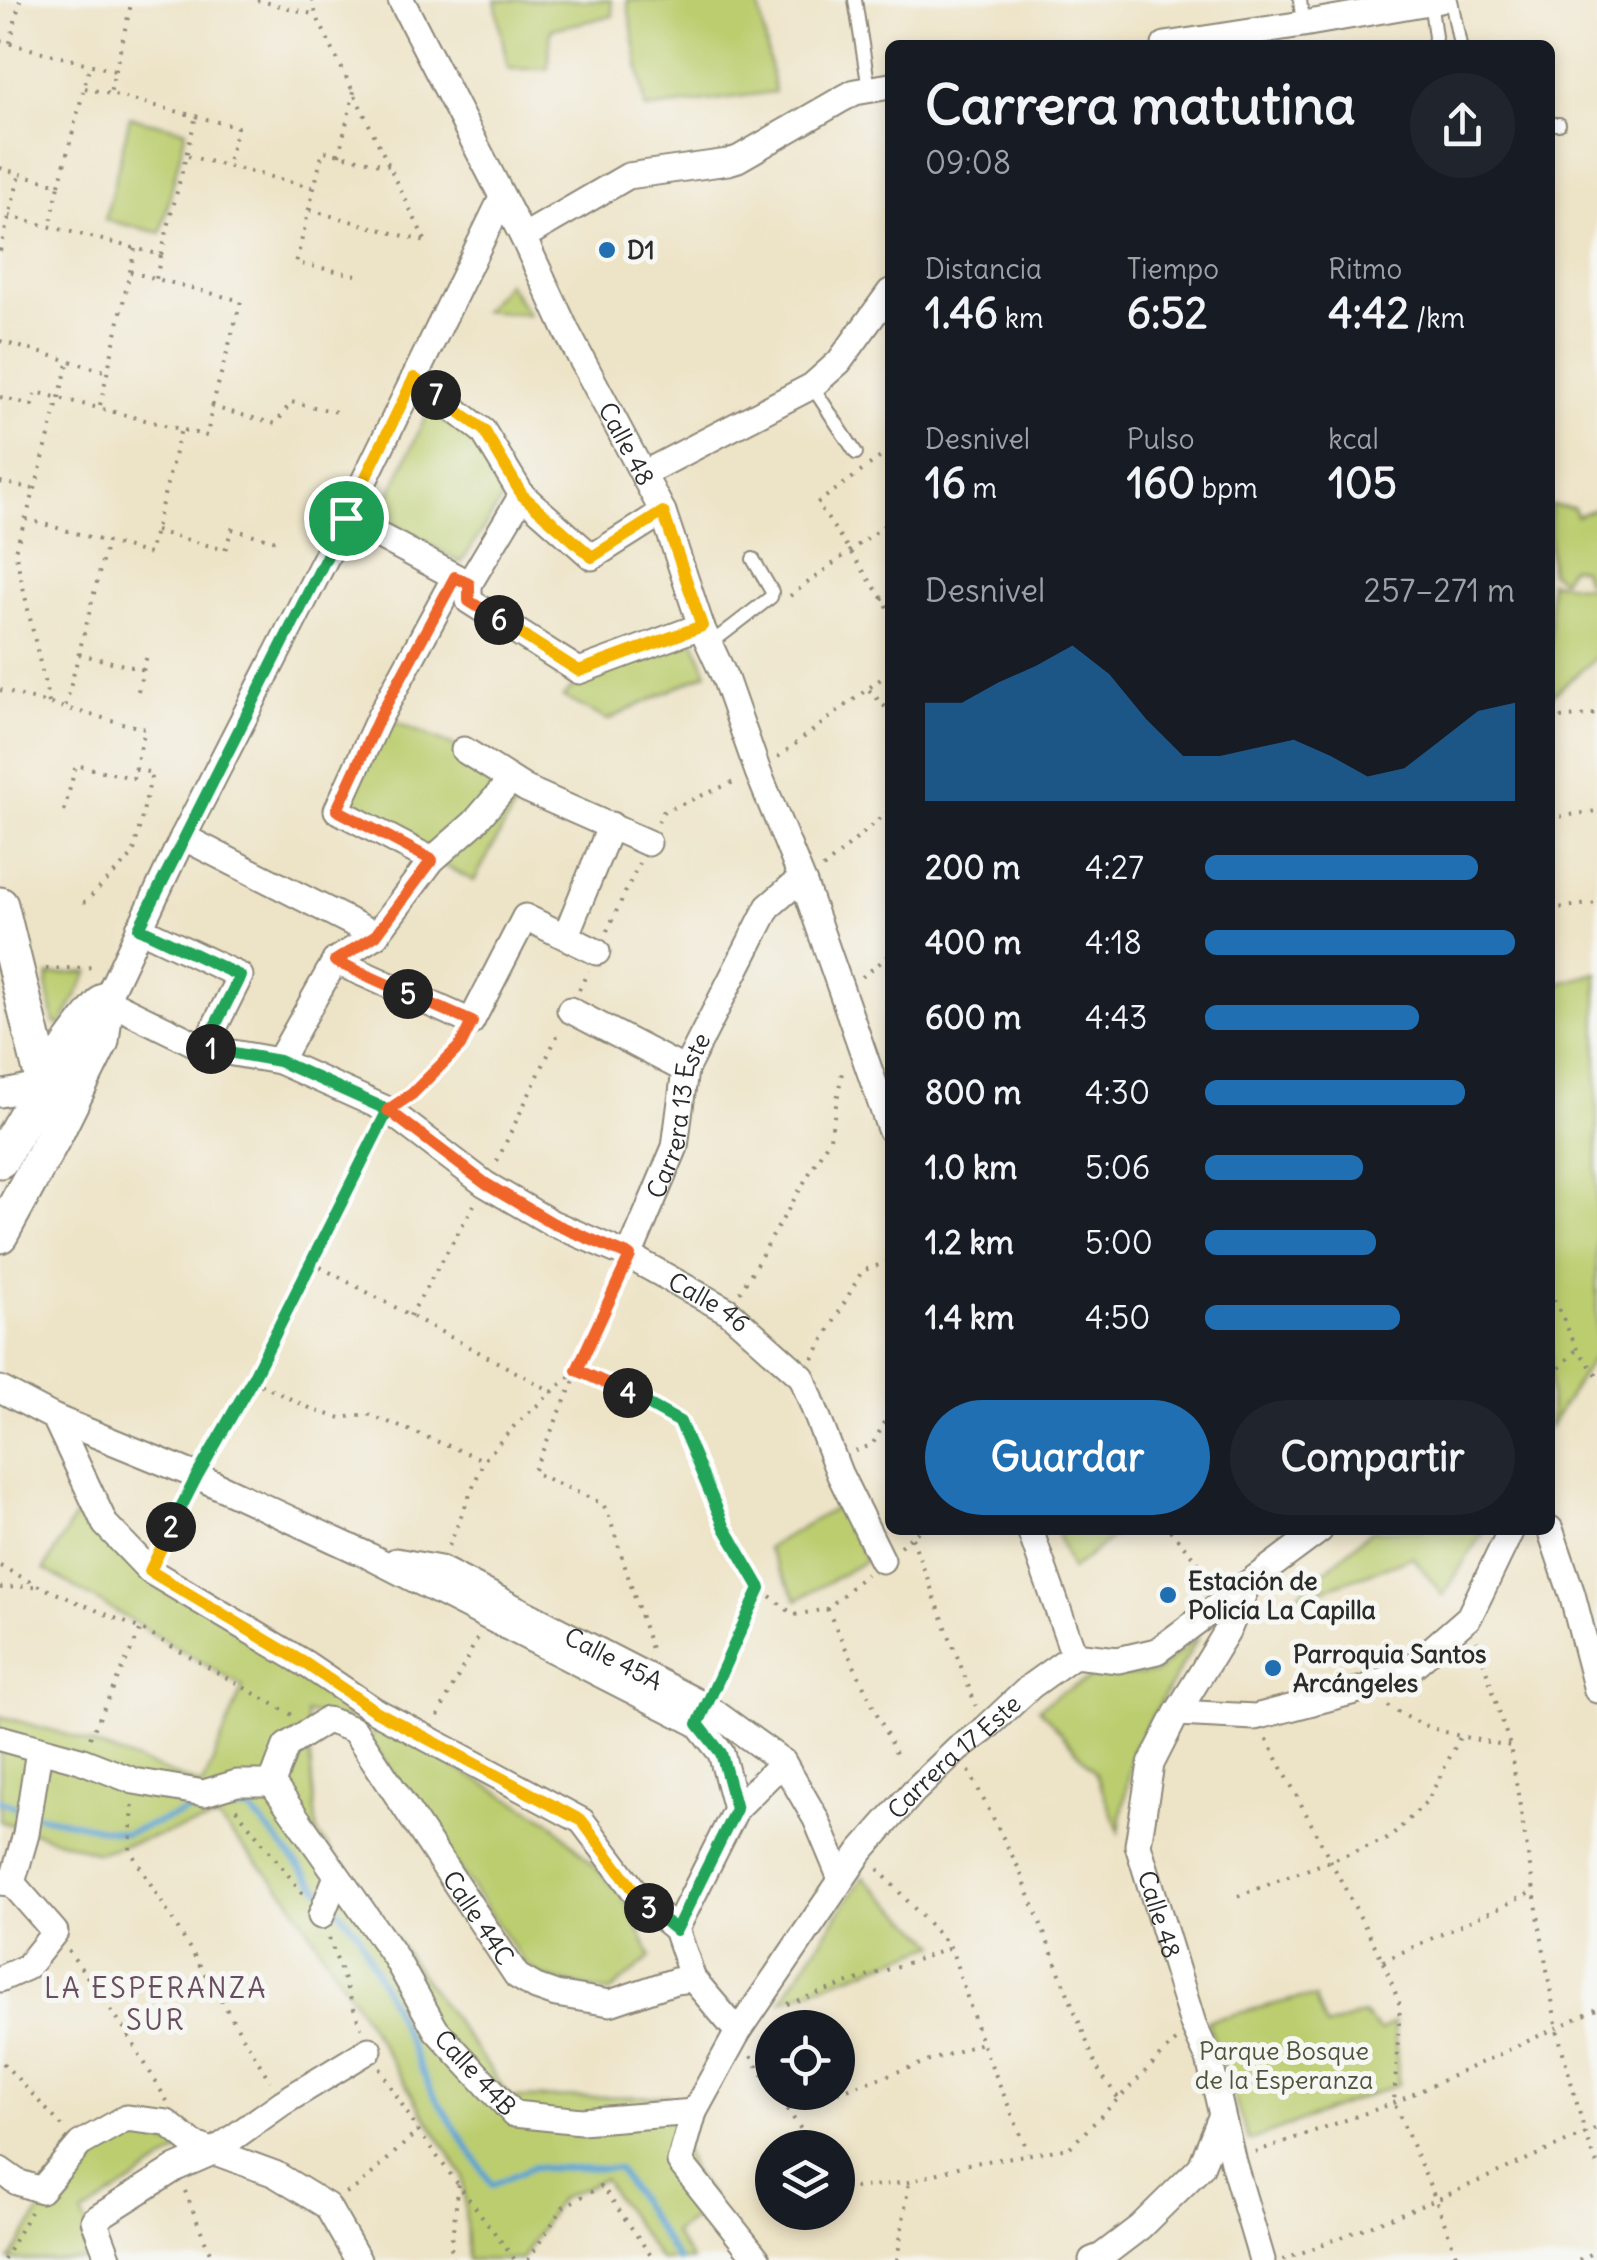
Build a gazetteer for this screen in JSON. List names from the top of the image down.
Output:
{
  "streets": {
    "street": [
      "Calle 48",
      "Carrera 13 Este",
      "Calle 46",
      "Calle 45A",
      "Carrera 17 Este",
      "Calle 44C",
      "Calle 44B"
    ]
  },
  "crossings": [
    ["Calle 48", "Carrera 13 Este"],
    ["Carrera 13 Este", "Calle 46"],
    ["Calle 45A", "Carrera 17 Este"],
    ["Carrera 17 Este", "Calle 44B"]
  ],
  "districts": ["LA ESPERANZA SUR"],
  "parks": ["Parque Bosque de la Esperanza"],
  "places": ["D1", "Estación de Policía La Capilla", "Parroquia Santos Arcángeles"],
  "page": {
    "heading": ["Carrera matutina", "09:08"],
    "stats": [
      ["Distancia", "1.46 km"],
      ["Tiempo", "6:52"],
      ["Ritmo", "4:42 /km"],
      ["Desnivel", "16 m"],
      ["Pulso", "160 bpm"],
      ["kcal", "105"]
    ],
    "pins": [
      "7",
      "6",
      "5",
      "1",
      "4",
      "2",
      "3"
    ],
    "chart": ["Desnivel", "257–271 m"],
    "list": [
      {
        "name": "200 m",
        "note": "4:27"
      },
      {
        "name": "400 m",
        "note": "4:18"
      },
      {
        "name": "600 m",
        "note": "4:43"
      },
      {
        "name": "800 m",
        "note": "4:30"
      },
      {
        "name": "1.0 km",
        "note": "5:06"
      },
      {
        "name": "1.2 km",
        "note": "5:00"
      },
      {
        "name": "1.4 km",
        "note": "4:50"
      }
    ],
    "buttons": ["Guardar", "Compartir"]
  }
}
